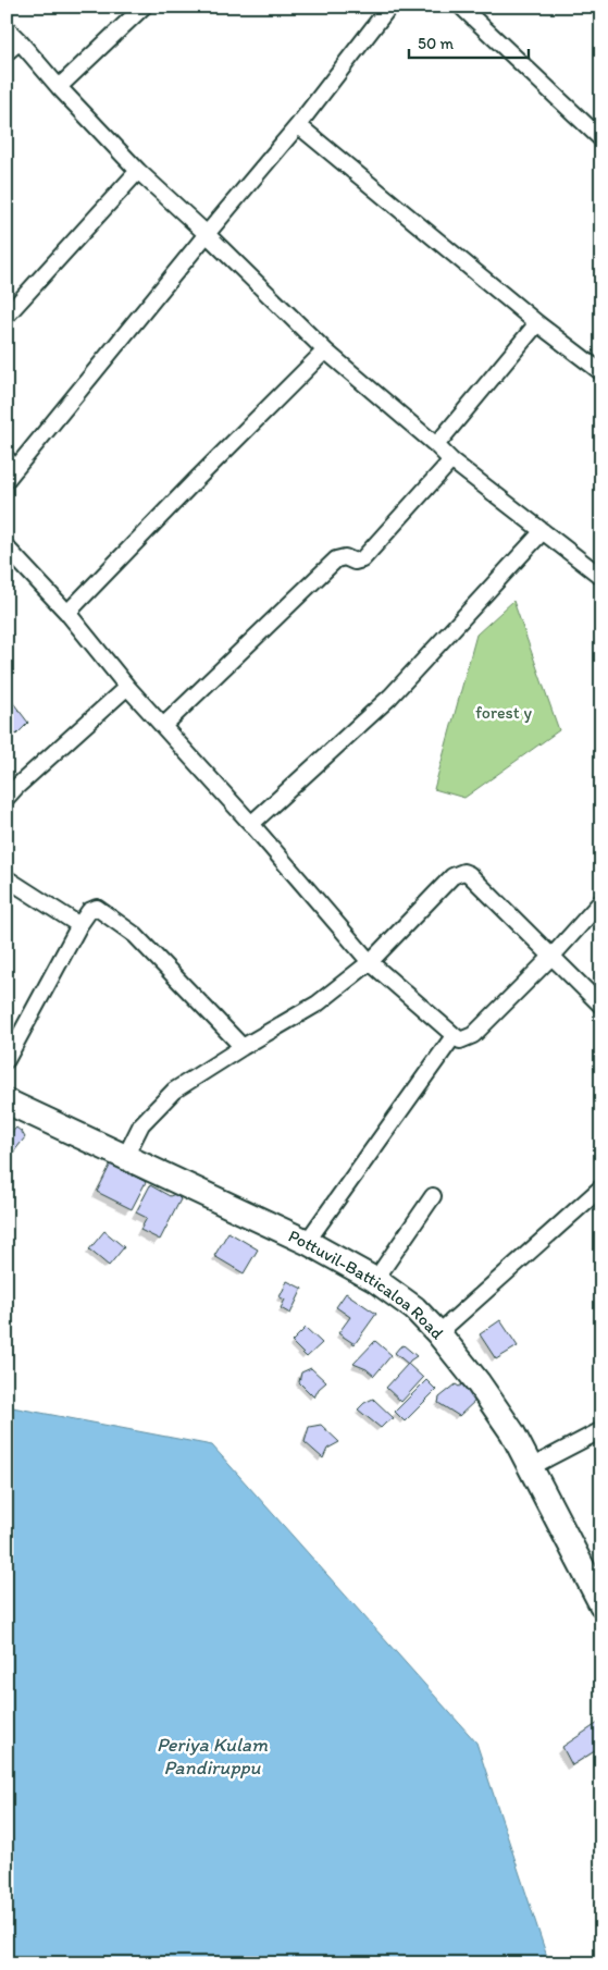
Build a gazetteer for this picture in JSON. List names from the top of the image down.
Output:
{
  "streets": {
    "highway": ["Pottuvil-Batticaloa Road"]
  },
  "water": ["Periya Kulam Pandiruppu"],
  "parks": ["forest y"],
  "scale_bar": "50 m"
}
